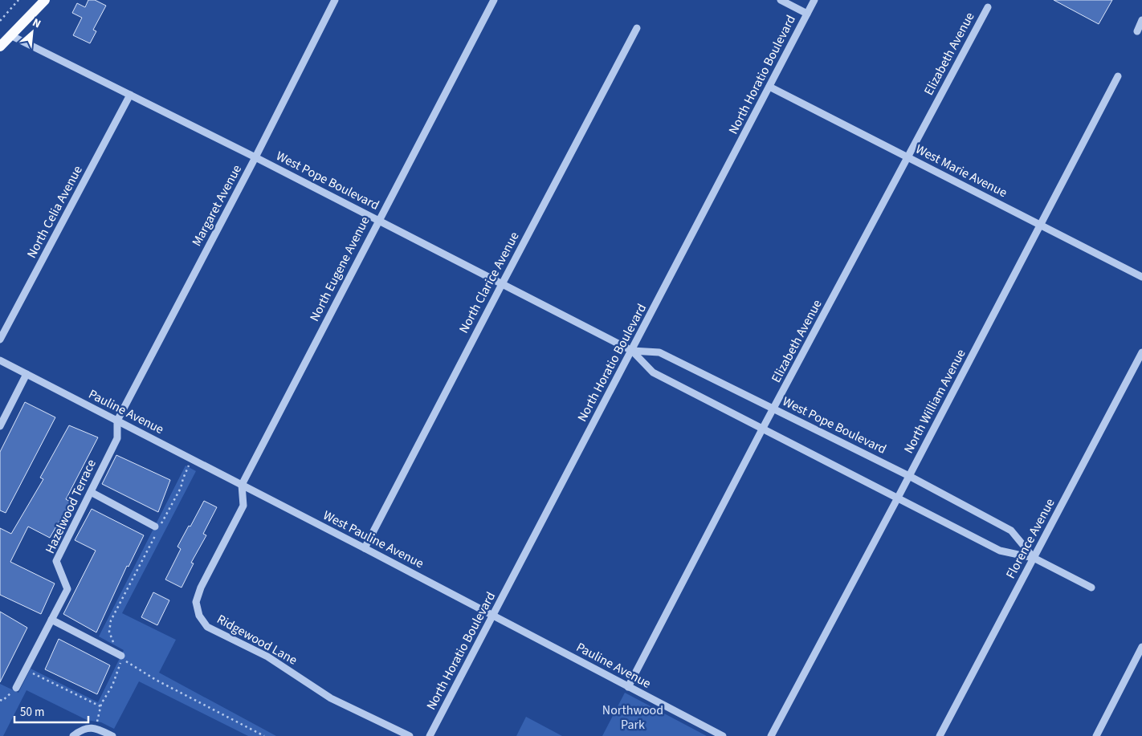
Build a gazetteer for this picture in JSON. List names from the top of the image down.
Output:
{
  "streets": {
    "street": [
      "Elizabeth Avenue",
      "North Horatio Boulevard",
      "West Marie Avenue",
      "West Pope Boulevard",
      "Margaret Avenue",
      "North Celia Avenue",
      "North Eugene Avenue",
      "North Clarice Avenue",
      "North William Avenue",
      "Pauline Avenue",
      "Hazelwood Terrace",
      "Florence Avenue",
      "West Pauline Avenue",
      "Ridgewood Lane"
    ]
  },
  "crossings": [
    ["Elizabeth Avenue", "West Marie Avenue"],
    ["Elizabeth Avenue", "West Pope Boulevard"],
    ["Elizabeth Avenue", "Pauline Avenue"],
    ["North Horatio Boulevard", "West Marie Avenue"],
    ["North Horatio Boulevard", "West Pope Boulevard"],
    ["North Horatio Boulevard", "Pauline Avenue"],
    ["North Horatio Boulevard", "West Pauline Avenue"],
    ["West Marie Avenue", "North William Avenue"],
    ["West Pope Boulevard", "Margaret Avenue"],
    ["West Pope Boulevard", "North Celia Avenue"],
    ["West Pope Boulevard", "North Eugene Avenue"],
    ["West Pope Boulevard", "North Clarice Avenue"],
    ["West Pope Boulevard", "North William Avenue"],
    ["West Pope Boulevard", "Florence Avenue"],
    ["Margaret Avenue", "Pauline Avenue"],
    ["Margaret Avenue", "Hazelwood Terrace"],
    ["North Eugene Avenue", "Pauline Avenue"],
    ["North Eugene Avenue", "West Pauline Avenue"],
    ["North Eugene Avenue", "Ridgewood Lane"],
    ["North Clarice Avenue", "West Pauline Avenue"],
    ["Pauline Avenue", "Hazelwood Terrace"],
    ["Pauline Avenue", "West Pauline Avenue"],
    ["Pauline Avenue", "Ridgewood Lane"],
    ["West Pauline Avenue", "Ridgewood Lane"]
  ],
  "parks": ["Northwood Park"],
  "scale_bar": "50 m",
  "north": "top right"
}
